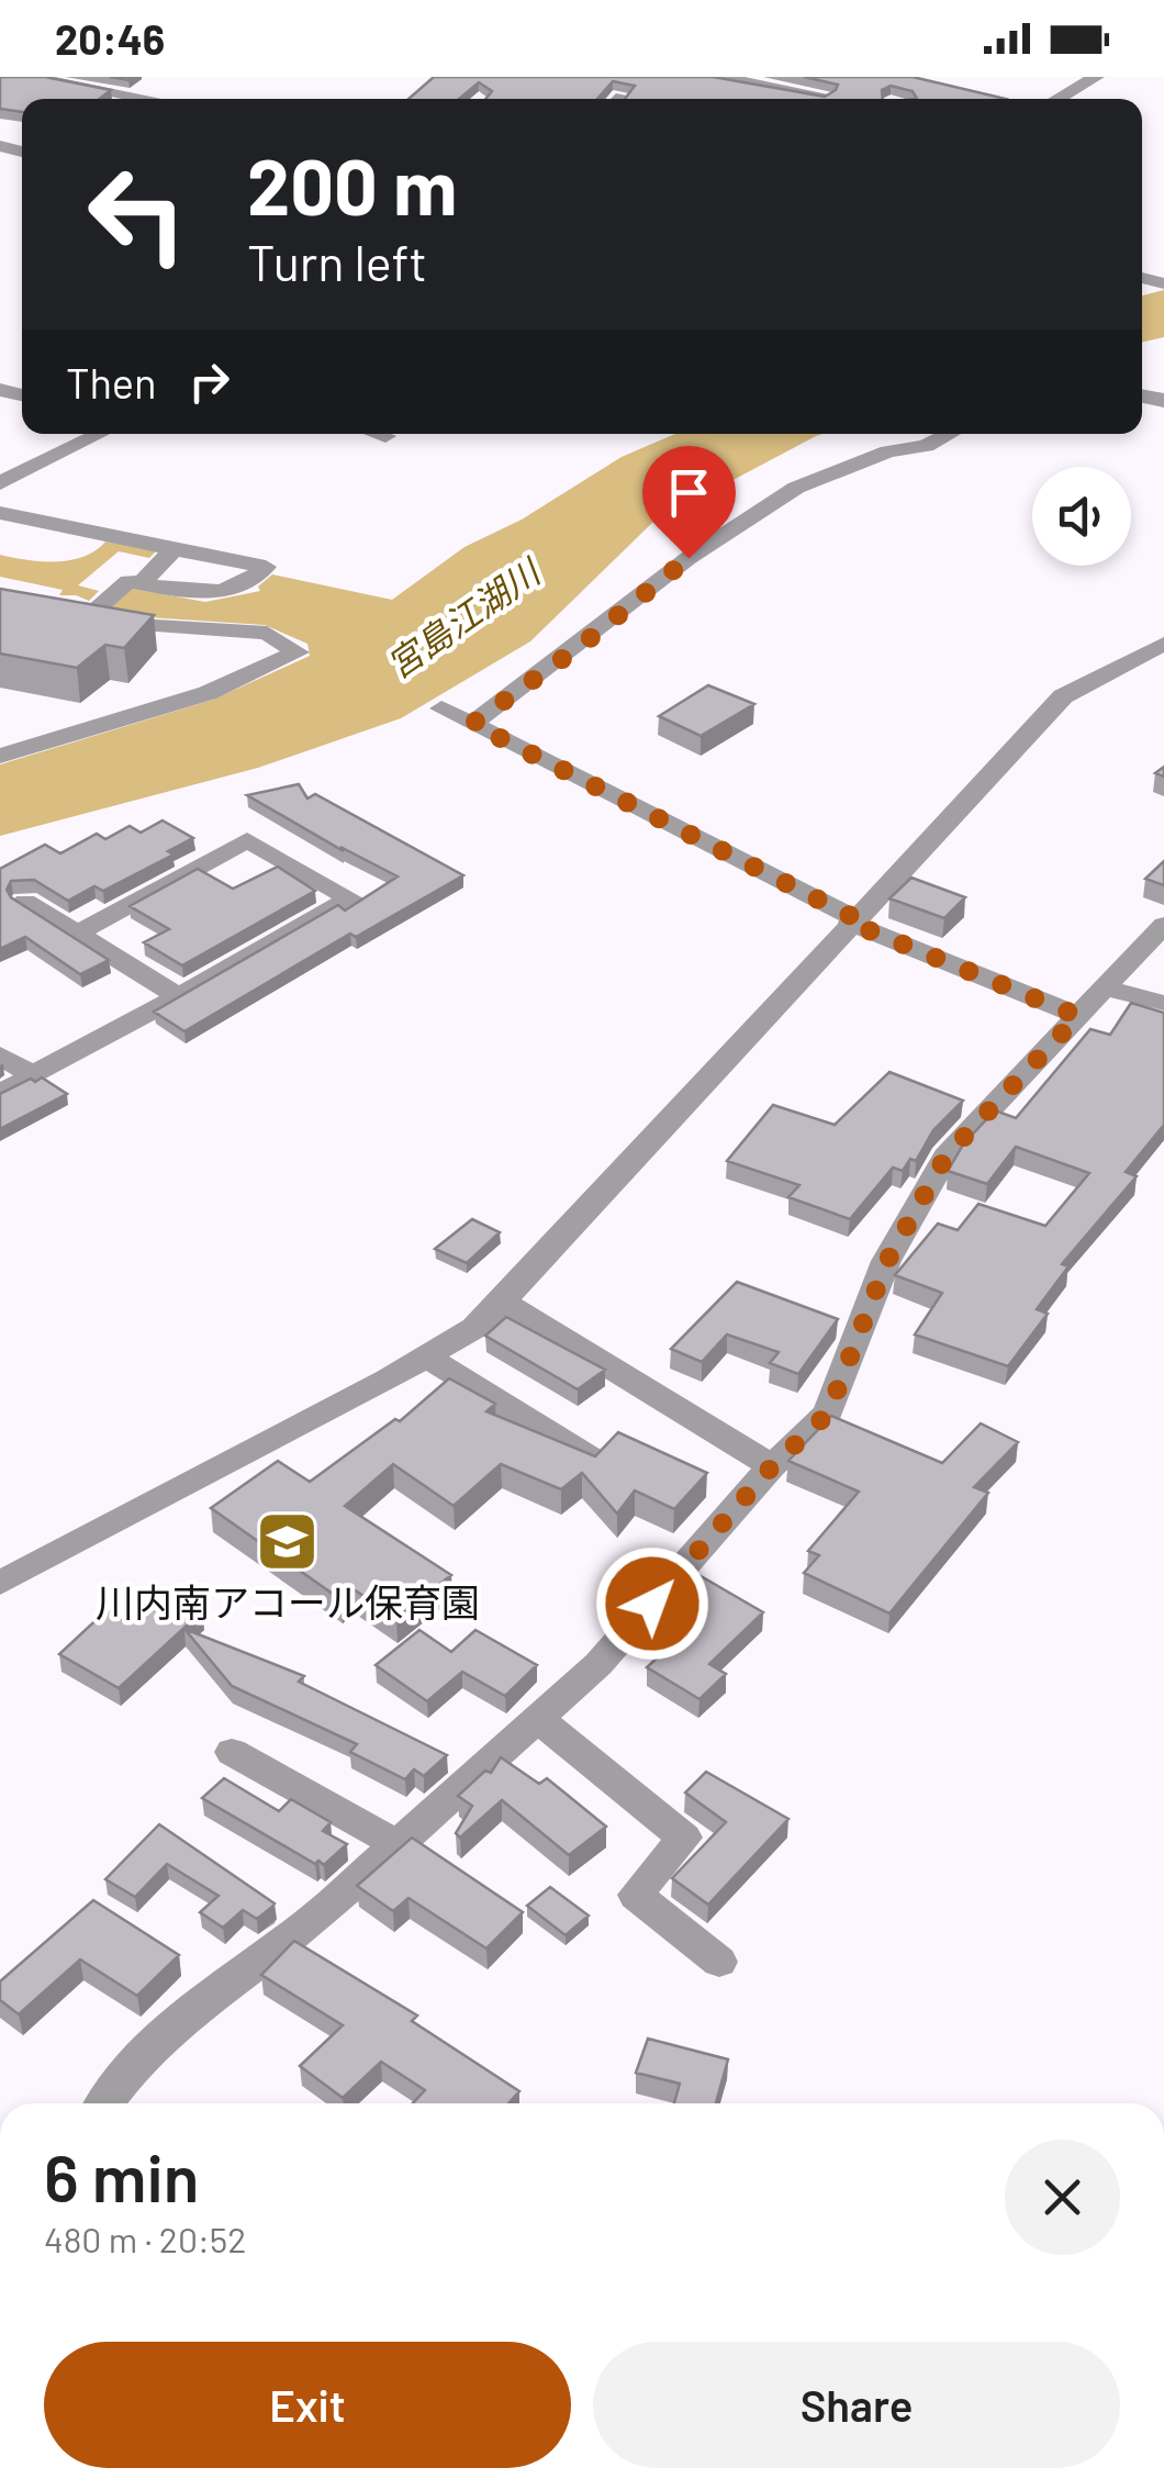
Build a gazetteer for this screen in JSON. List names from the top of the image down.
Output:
{
  "water": ["宮島江湖川"],
  "places": {
    "school or university": ["川内南アコール保育園"]
  },
  "page": {
    "status": "20:46",
    "turn": ["200 m", "Turn left"],
    "then": "Then",
    "heading": ["6 min", "480 m · 20:52"],
    "buttons": ["Exit", "Share"]
  }
}
